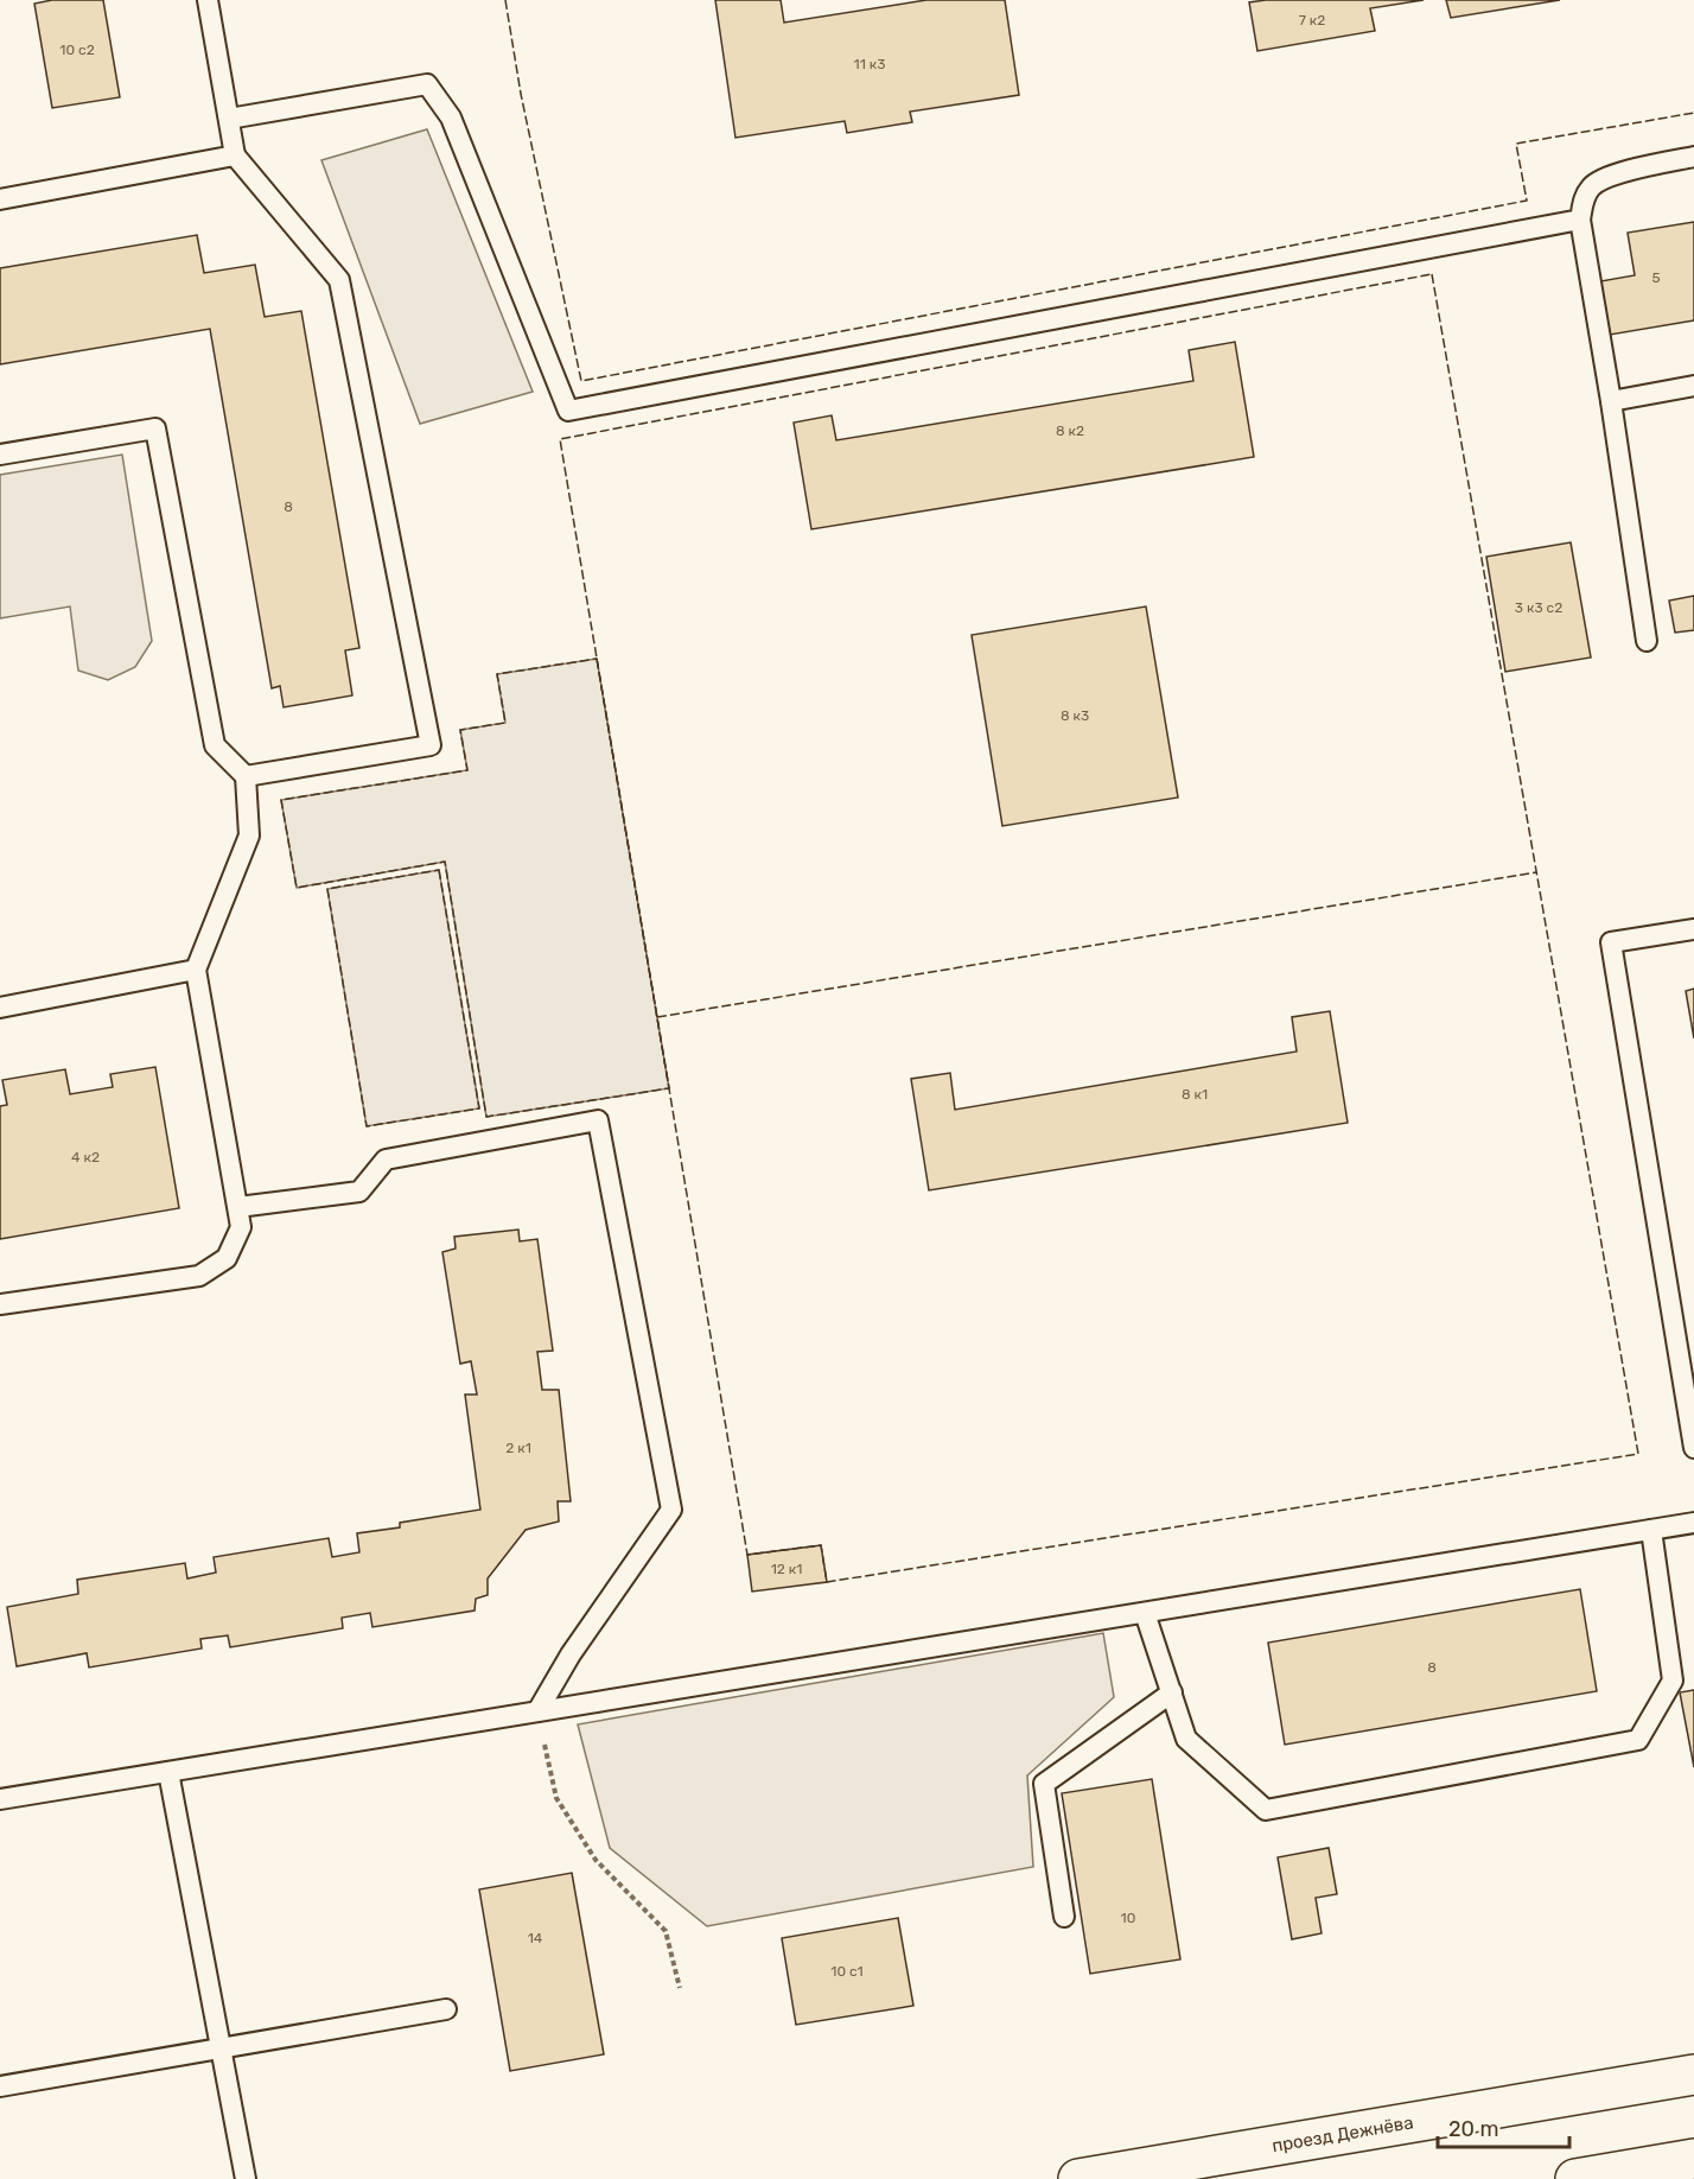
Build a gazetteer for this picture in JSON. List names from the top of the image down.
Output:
{
  "streets": {
    "main road": ["проезд Дежнёва"]
  },
  "house_numbers": [
    "7 к2",
    "10 с2",
    "11 к3",
    "5",
    "8 к2",
    "8",
    "3 к3 с2",
    "8 к3",
    "8 к1",
    "4 к2",
    "2 к1",
    "12 к1",
    "8",
    "10",
    "14",
    "10 с1"
  ],
  "scale_bar": "20 m"
}
